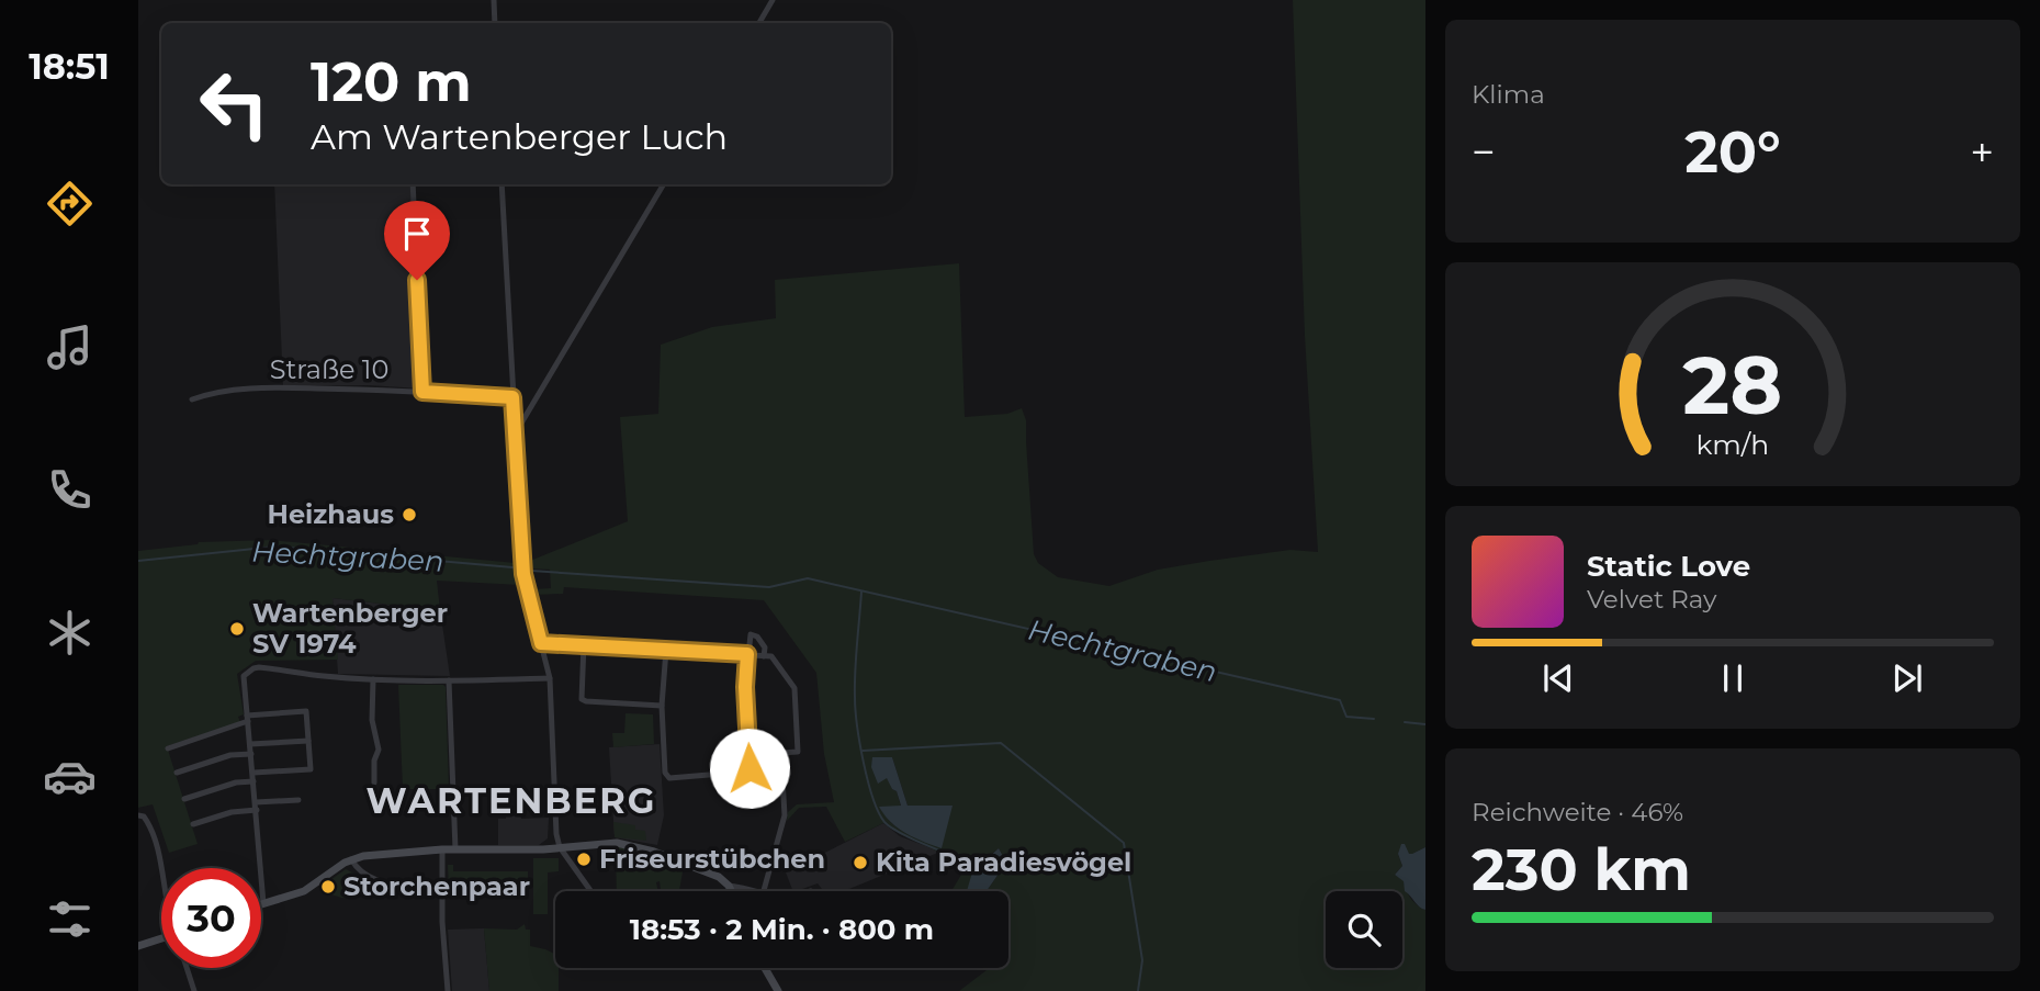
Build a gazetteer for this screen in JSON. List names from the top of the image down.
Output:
{
  "streets": {
    "street": ["Straße 10"]
  },
  "districts": ["WARTENBERG"],
  "water": ["Hechtgraben"],
  "places": [
    "Heizhaus",
    "Wartenberger SV 1974",
    "Friseurstübchen",
    "Kita Paradiesvögel",
    "Storchenpaar"
  ],
  "page": {
    "tabs": "18:51",
    "tile": [
      "Klima",
      ["Reichweite · 46%", "230 km"]
    ],
    "turn": ["120 m", "Am Wartenberger Luch"],
    "heat": ["−", "20°", "+"],
    "song": ["Static Love", "Velvet Ray"],
    "limit": "30",
    "trip": "18:53 · 2 Min. · 800 m",
    "gauge": ["28", "km/h"]
  }
}
